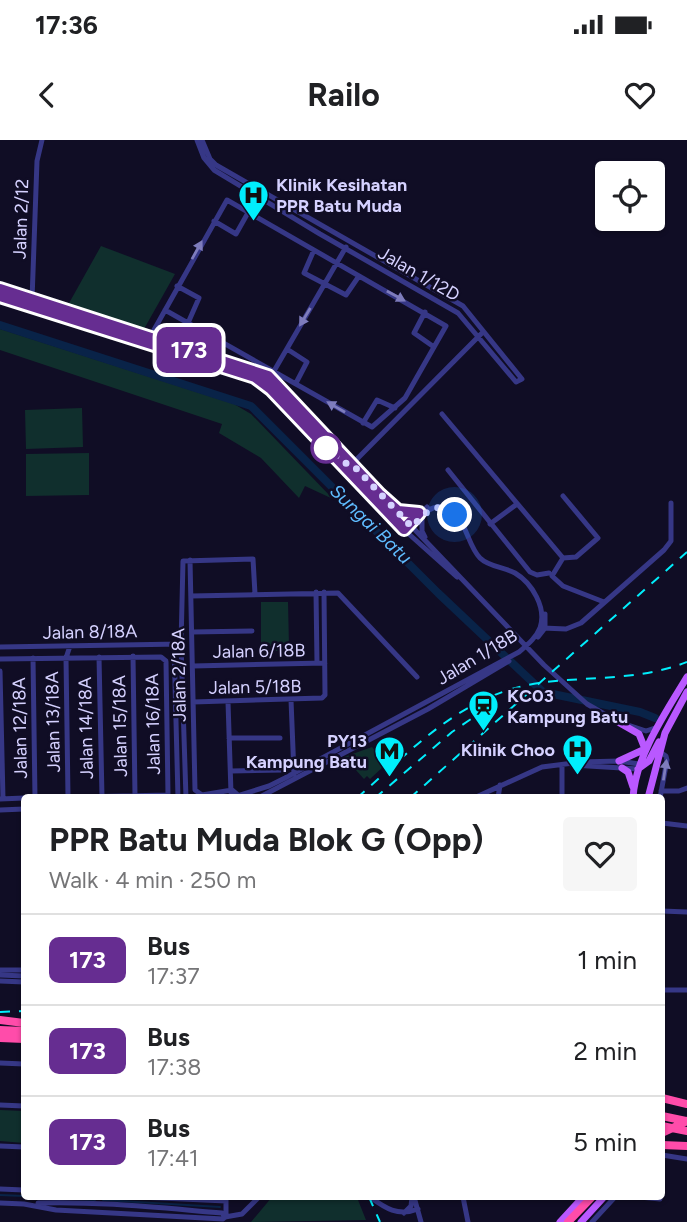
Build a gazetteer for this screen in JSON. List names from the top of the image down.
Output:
{
  "streets": {
    "street": [
      "Jalan 2/12",
      "Jalan 1/12D",
      "Jalan 8/18A",
      "Jalan 6/18B",
      "Jalan 1/18B",
      "Jalan 2/18A",
      "Jalan 5/18B",
      "Jalan 13/18A",
      "Jalan 16/18A",
      "Jalan 15/18A",
      "Jalan 12/18A",
      "Jalan 14/18A"
    ]
  },
  "crossings": [
    ["Jalan 8/18A", "Jalan 2/18A"],
    ["Jalan 8/18A", "Jalan 13/18A"],
    ["Jalan 6/18B", "Jalan 2/18A"],
    ["Jalan 6/18B", "Jalan 5/18B"],
    ["Jalan 1/18B", "Jalan 2/18A"],
    ["Jalan 2/18A", "Jalan 5/18B"],
    ["Jalan 16/18A", "Jalan 15/18A"]
  ],
  "water": ["Sungai Batu"],
  "places": {
    "hospital": ["Klinik Kesihatan PPR Batu Muda", "Klinik Choo"],
    "station": ["KC03 Kampung Batu"],
    "metro station": ["PY13 Kampung Batu"]
  },
  "lines": ["bus line 173"],
  "page": {
    "status": "17:36",
    "header": "Railo",
    "on_map": "173",
    "heading": ["PPR Batu Muda Blok G (Opp)", "Walk · 4 min · 250 m"],
    "list": [
      {
        "mark": "173",
        "name": "Bus",
        "note": "17:37",
        "value": "1 min"
      },
      {
        "mark": "173",
        "name": "Bus",
        "note": "17:38",
        "value": "2 min"
      },
      {
        "mark": "173",
        "name": "Bus",
        "note": "17:41",
        "value": "5 min"
      }
    ]
  }
}
